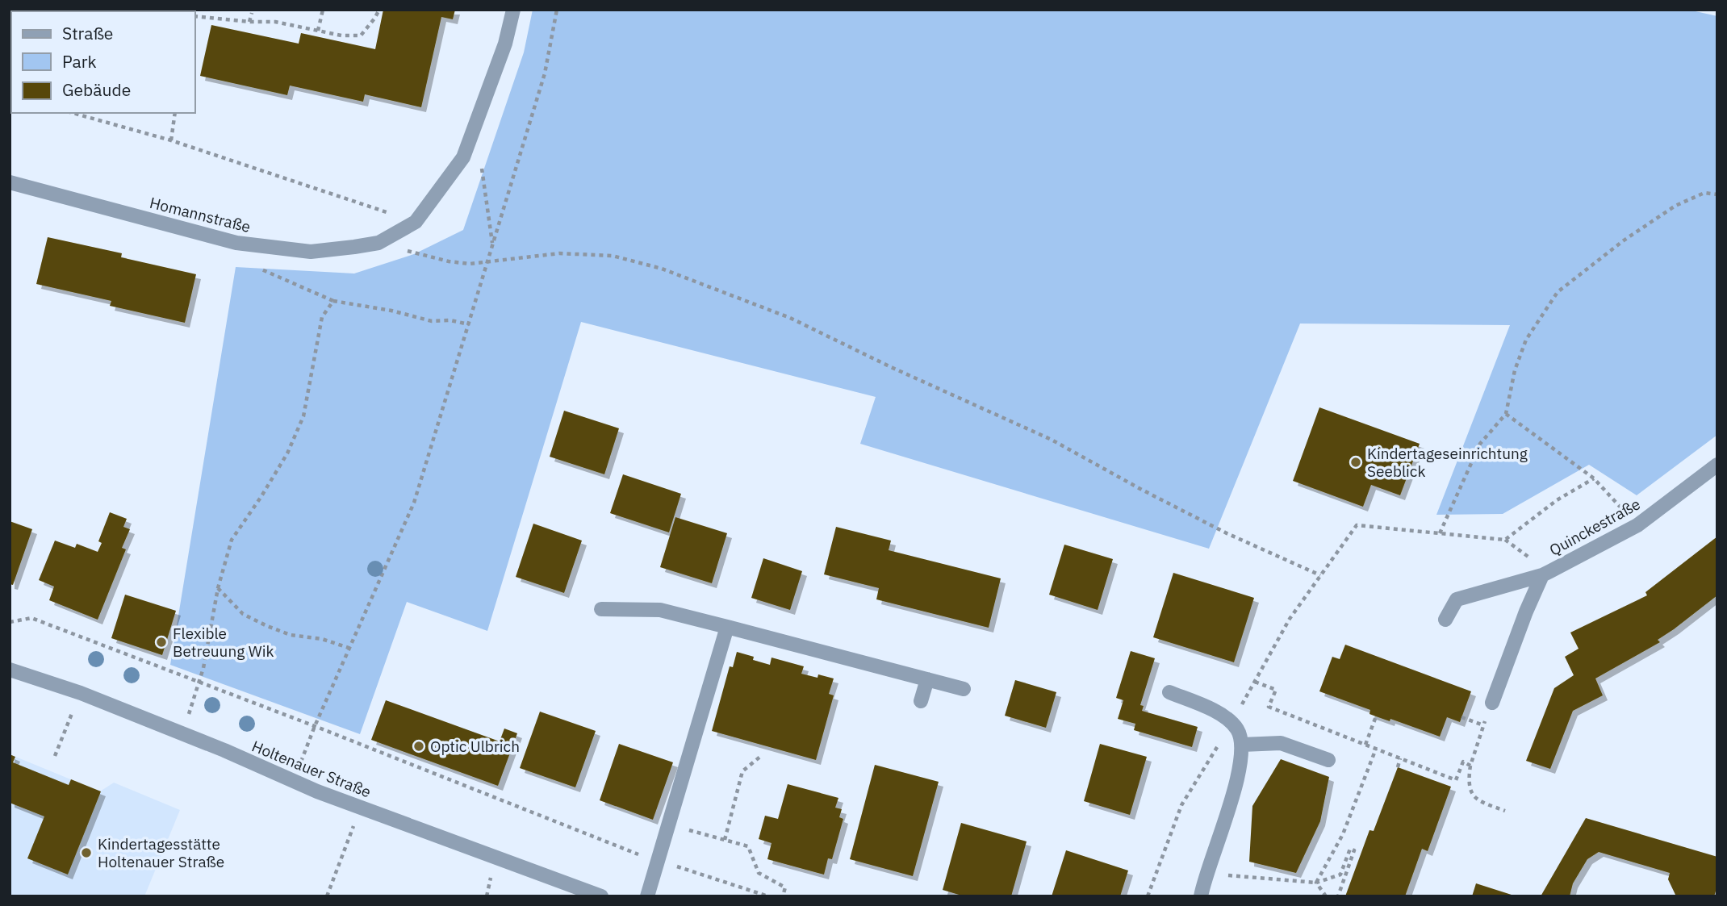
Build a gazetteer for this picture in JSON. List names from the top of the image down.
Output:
{
  "streets": {
    "street": ["Homannstraße", "Quinckestraße", "Holtenauer Straße"]
  },
  "places": [
    "Kindertageseinrichtung Seeblick",
    "Flexible Betreuung Wik",
    "Optic Ulbrich",
    "Kindertagesstätte Holtenauer Straße"
  ],
  "legend": ["Straße", "Park", "Gebäude"]
}
